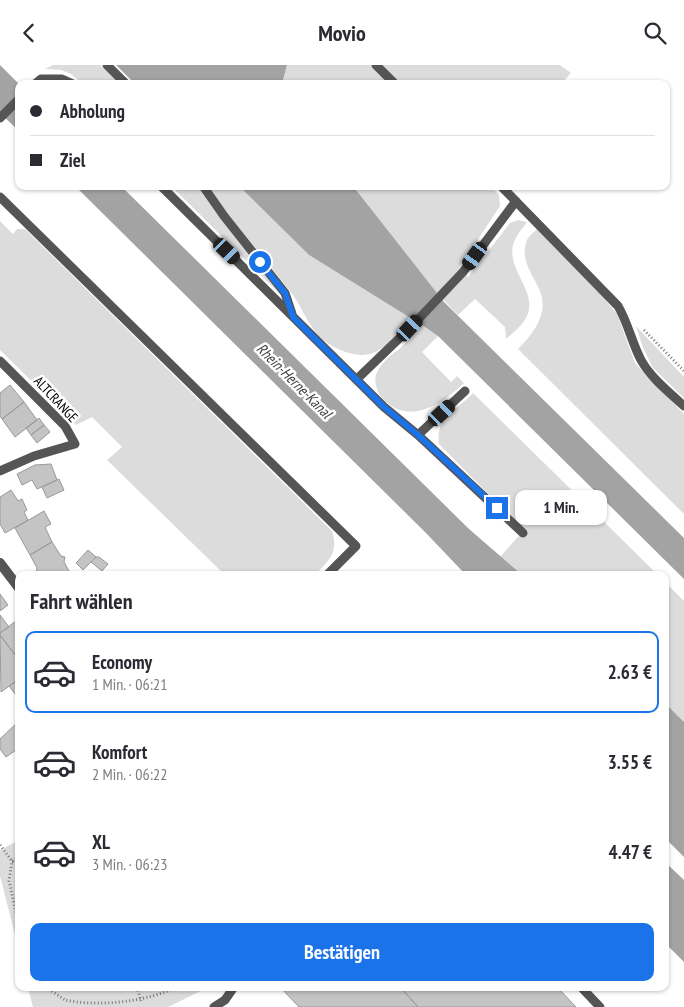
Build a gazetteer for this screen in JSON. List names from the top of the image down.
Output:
{
  "streets": {
    "lane": ["ALTCRANGE"]
  },
  "water": ["Rhein-Herne-Kanal"],
  "page": {
    "header": "Movio",
    "banner": ["Abholung", "Ziel"],
    "bubble": "1 Min.",
    "heading": "Fahrt wählen",
    "list": [
      {
        "name": "Economy",
        "note": "1 Min. · 06:21",
        "value": "2.63 €"
      },
      {
        "name": "Komfort",
        "note": "2 Min. · 06:22",
        "value": "3.55 €"
      },
      {
        "name": "XL",
        "note": "3 Min. · 06:23",
        "value": "4.47 €"
      }
    ],
    "buttons": "Bestätigen"
  }
}
